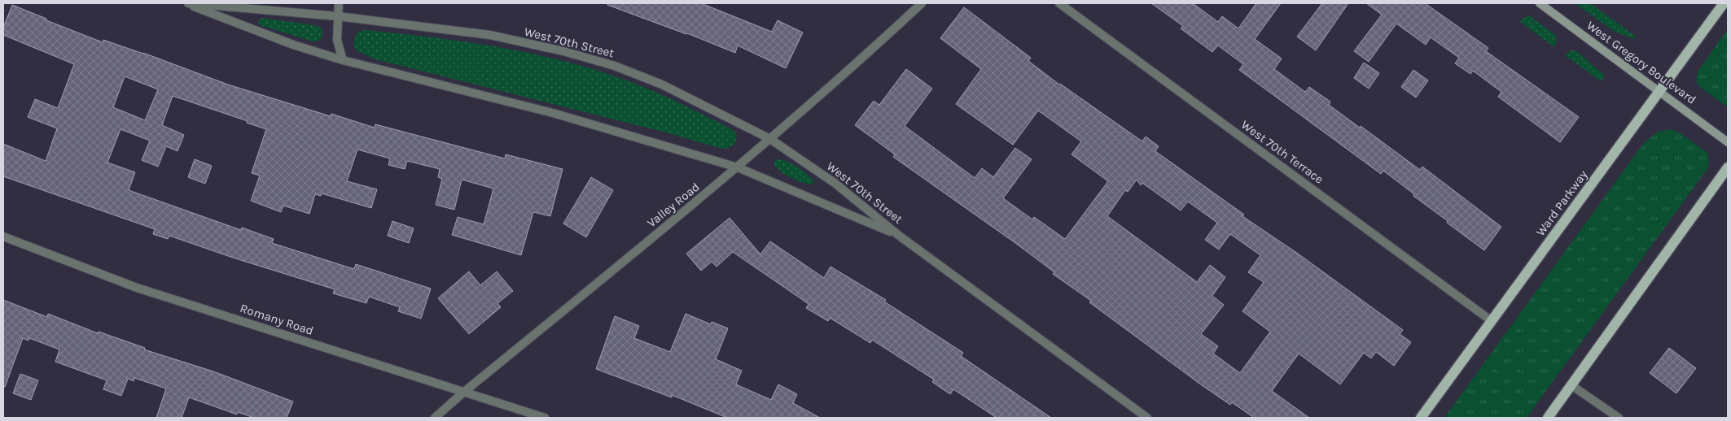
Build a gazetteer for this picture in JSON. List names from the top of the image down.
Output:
{
  "streets": {
    "main road": ["West Gregory Boulevard", "Ward Parkway"],
    "street": [
      "West 70th Street",
      "West 70th Terrace",
      "Valley Road",
      "Romany Road"
    ]
  },
  "crossings": [
    ["West 70th Street", "Valley Road"],
    ["West Gregory Boulevard", "Ward Parkway"],
    ["West 70th Terrace", "Ward Parkway"],
    ["Valley Road", "Romany Road"]
  ]
}
